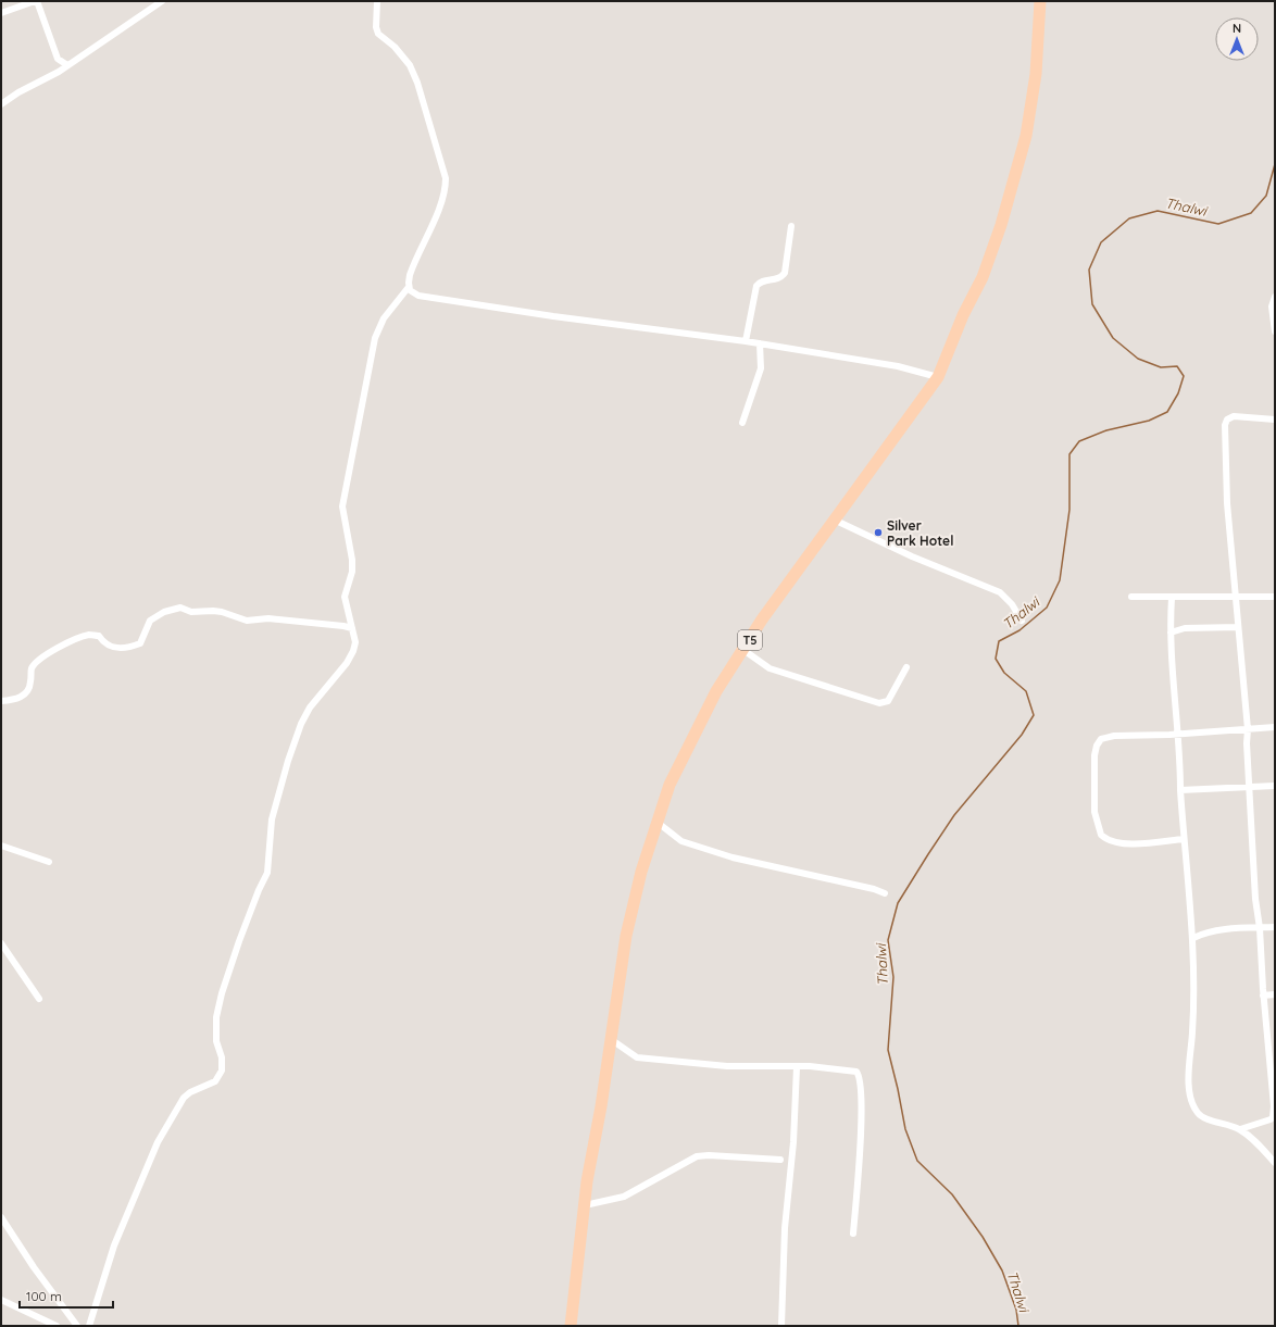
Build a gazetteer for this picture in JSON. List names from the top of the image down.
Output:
{
  "streets": {
    "highway": ["T5"]
  },
  "water": ["Thalwi"],
  "places": ["Silver Park Hotel"],
  "scale_bar": "100 m",
  "north": "top"
}
